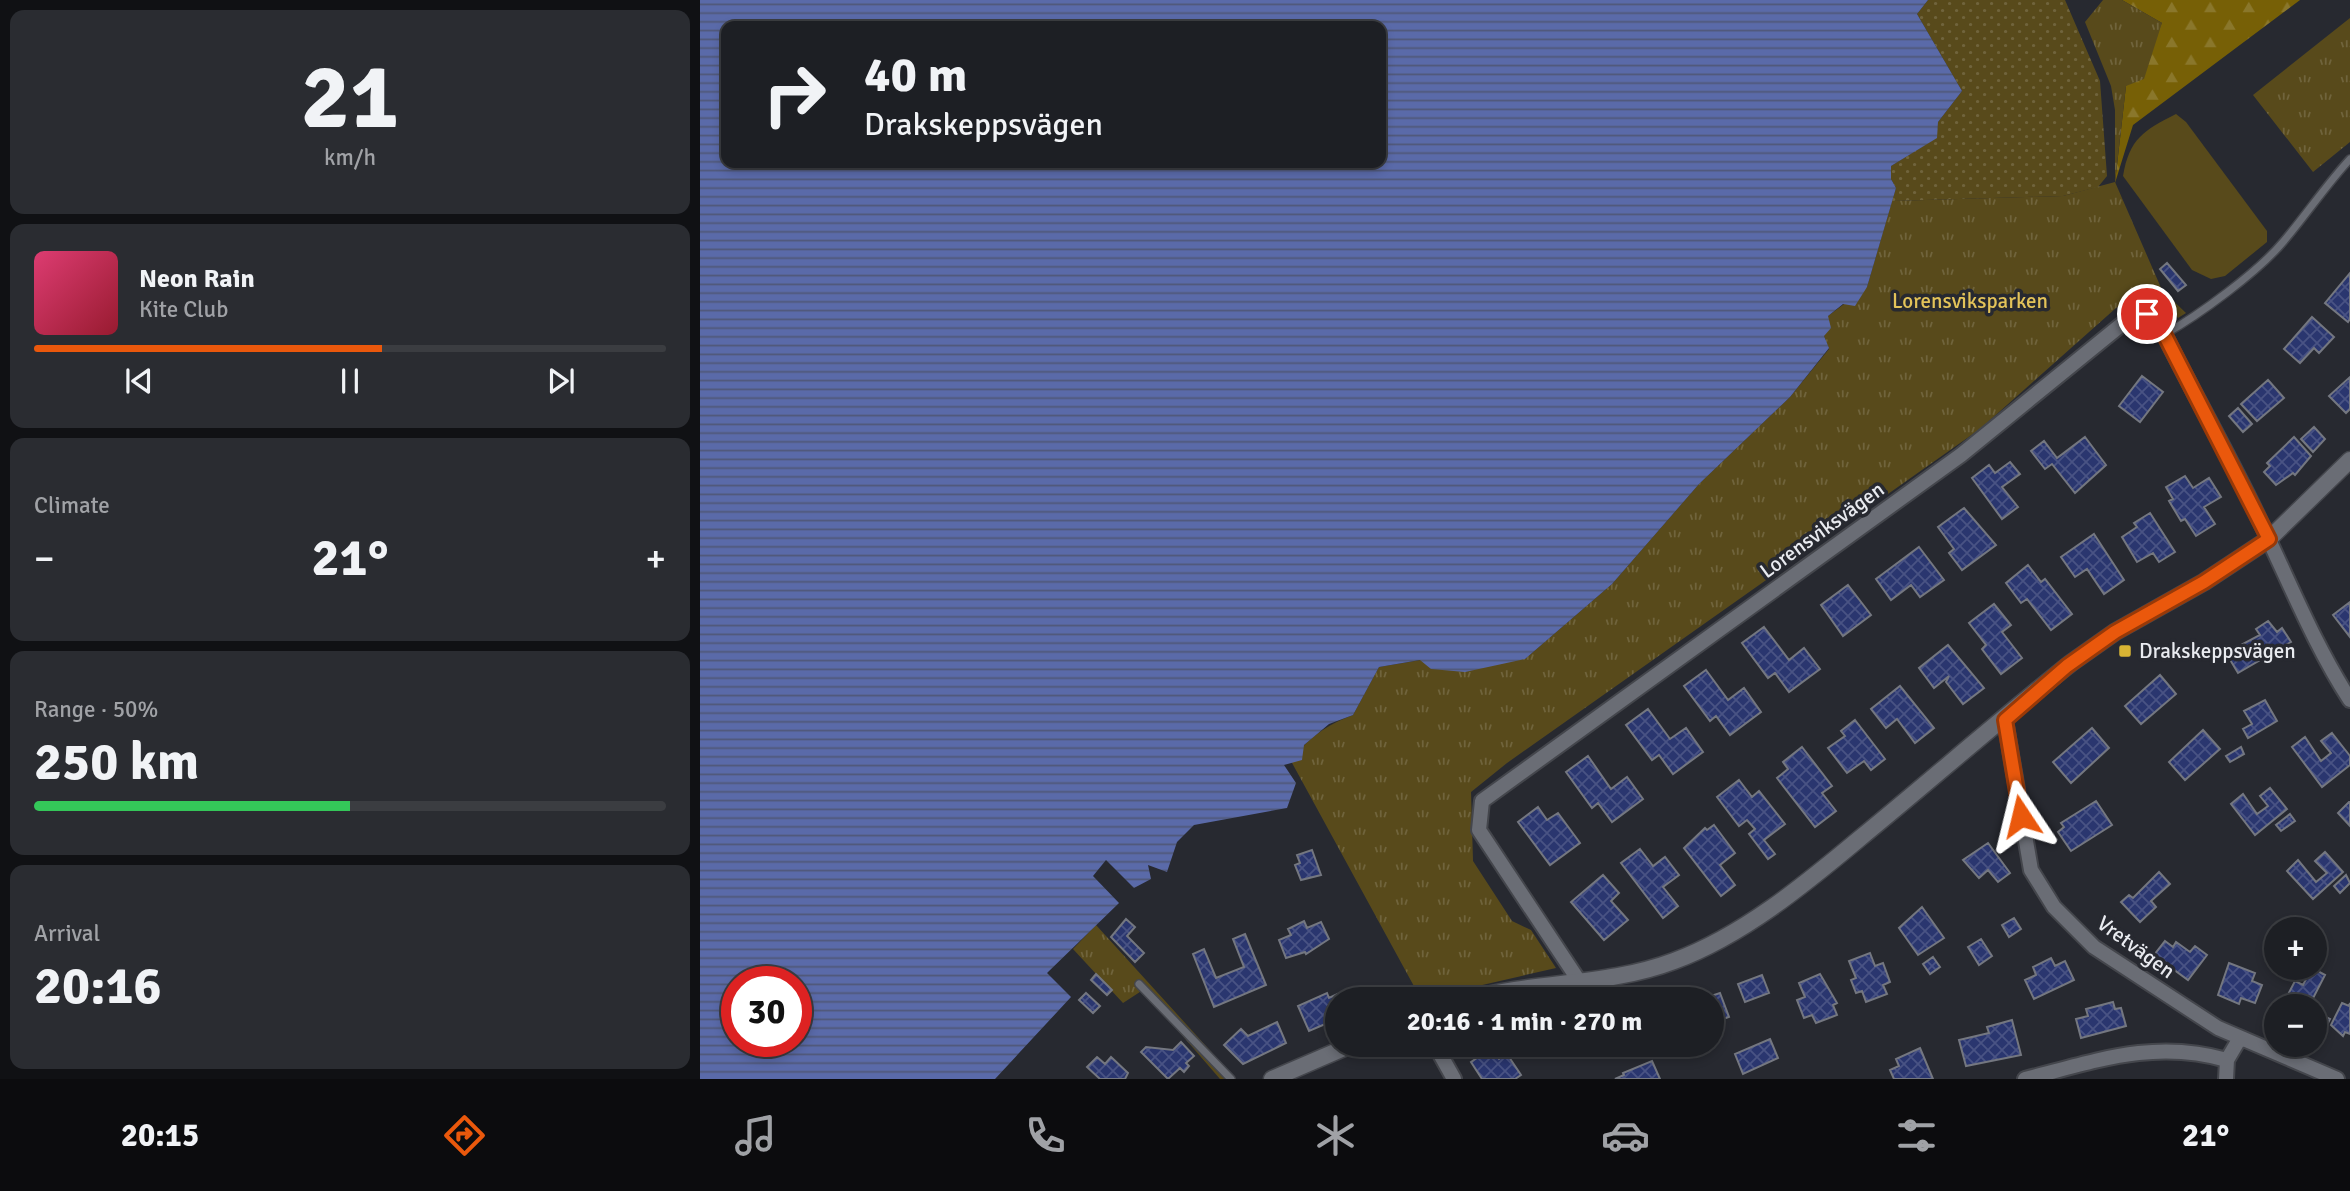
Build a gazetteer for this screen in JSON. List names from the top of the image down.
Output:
{
  "streets": {
    "street": ["Lorensviksvägen", "Vretvägen"]
  },
  "parks": ["Lorensviksparken"],
  "places": {
    "transit": ["Drakskeppsvägen"]
  },
  "page": {
    "tile": [
      ["21", "km/h"],
      "Climate",
      ["Range · 50%", "250 km"],
      ["Arrival", "20:16"]
    ],
    "turn": ["40 m", "Drakskeppsvägen"],
    "song": ["Neon Rain", "Kite Club"],
    "heat": ["−", "21°", "+"],
    "map_buttons": ["+", "−"],
    "limit": "30",
    "trip": "20:16 · 1 min · 270 m",
    "tabs": ["20:15", "21°"]
  }
}
